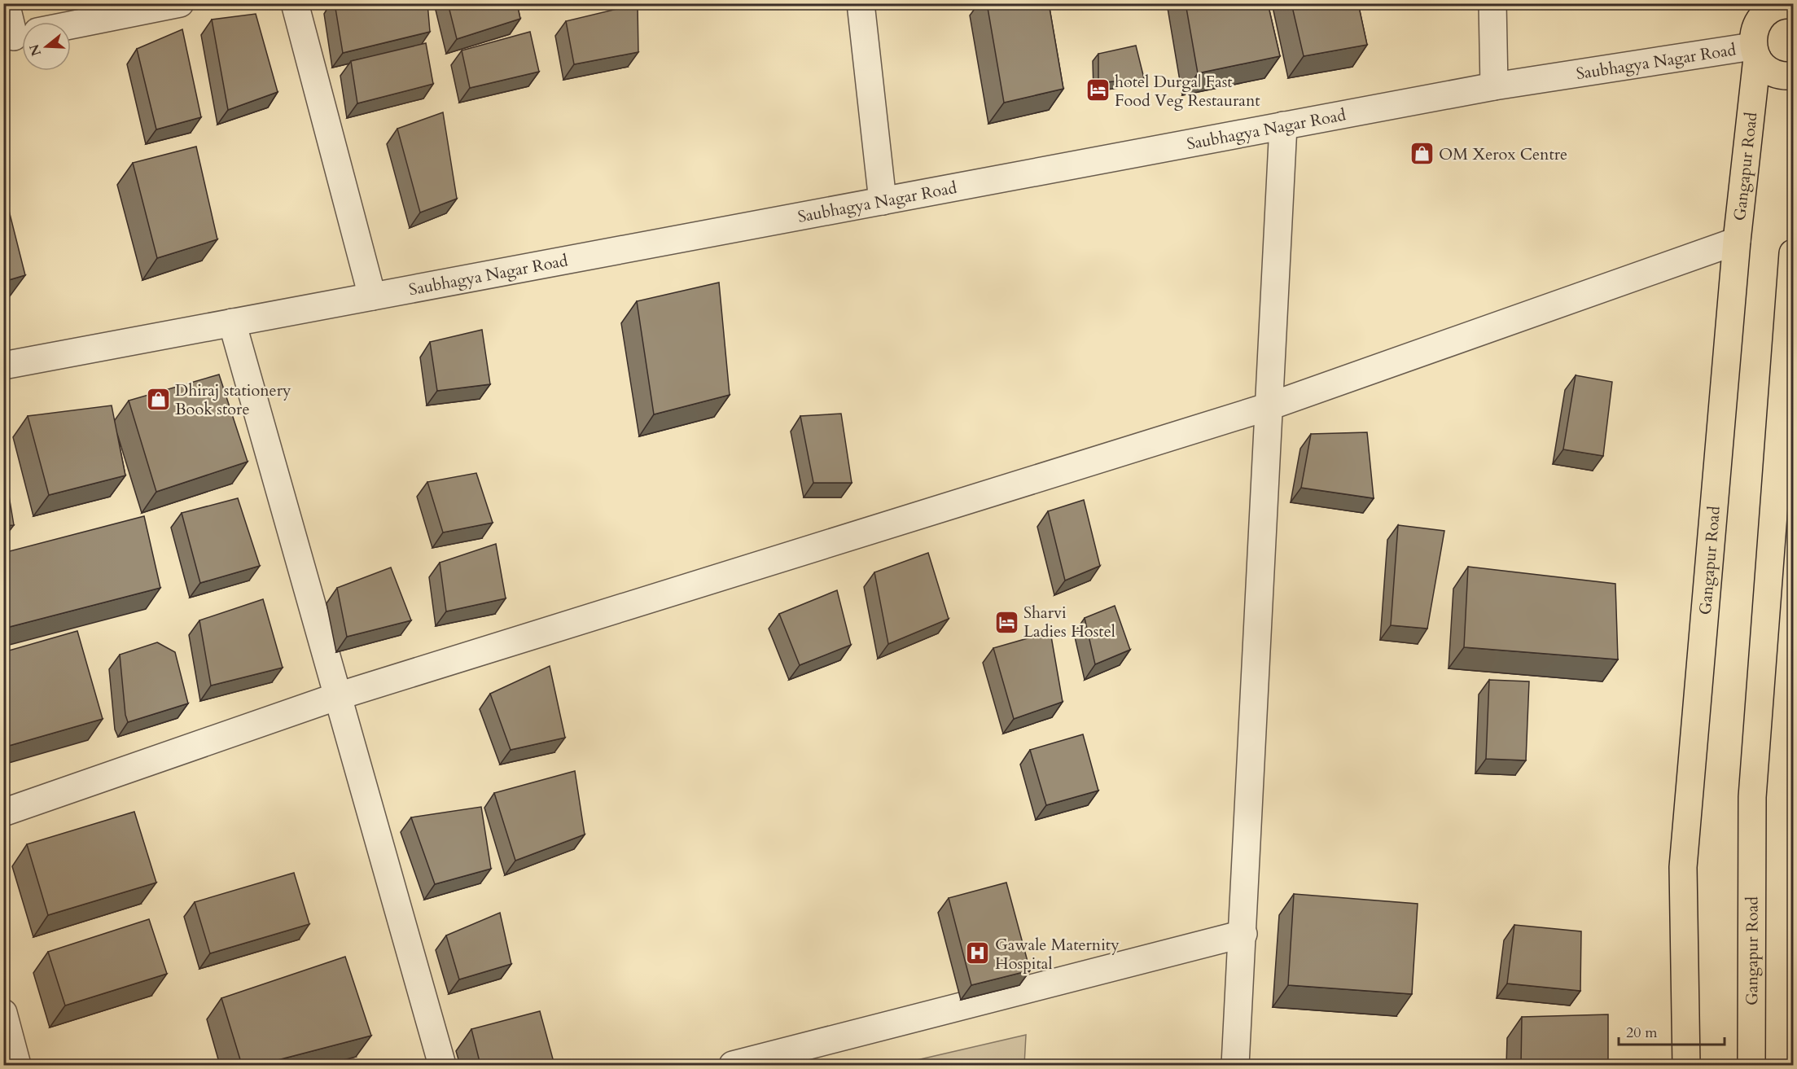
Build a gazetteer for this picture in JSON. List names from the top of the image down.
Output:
{
  "streets": {
    "main road": ["Gangapur Road"],
    "street": ["Saubhagya Nagar Road"]
  },
  "crossings": [
    ["Saubhagya Nagar Road", "Gangapur Road"]
  ],
  "places": {
    "hotel": ["hotel Durga| Fast Food Veg Restaurant", "Sharvi Ladies Hostel"],
    "shop": ["OM Xerox Centre", "Dhiraj stationery Book store"],
    "hospital": ["Gawale Maternity Hospital"]
  },
  "scale_bar": "20 m",
  "north": "left"
}
